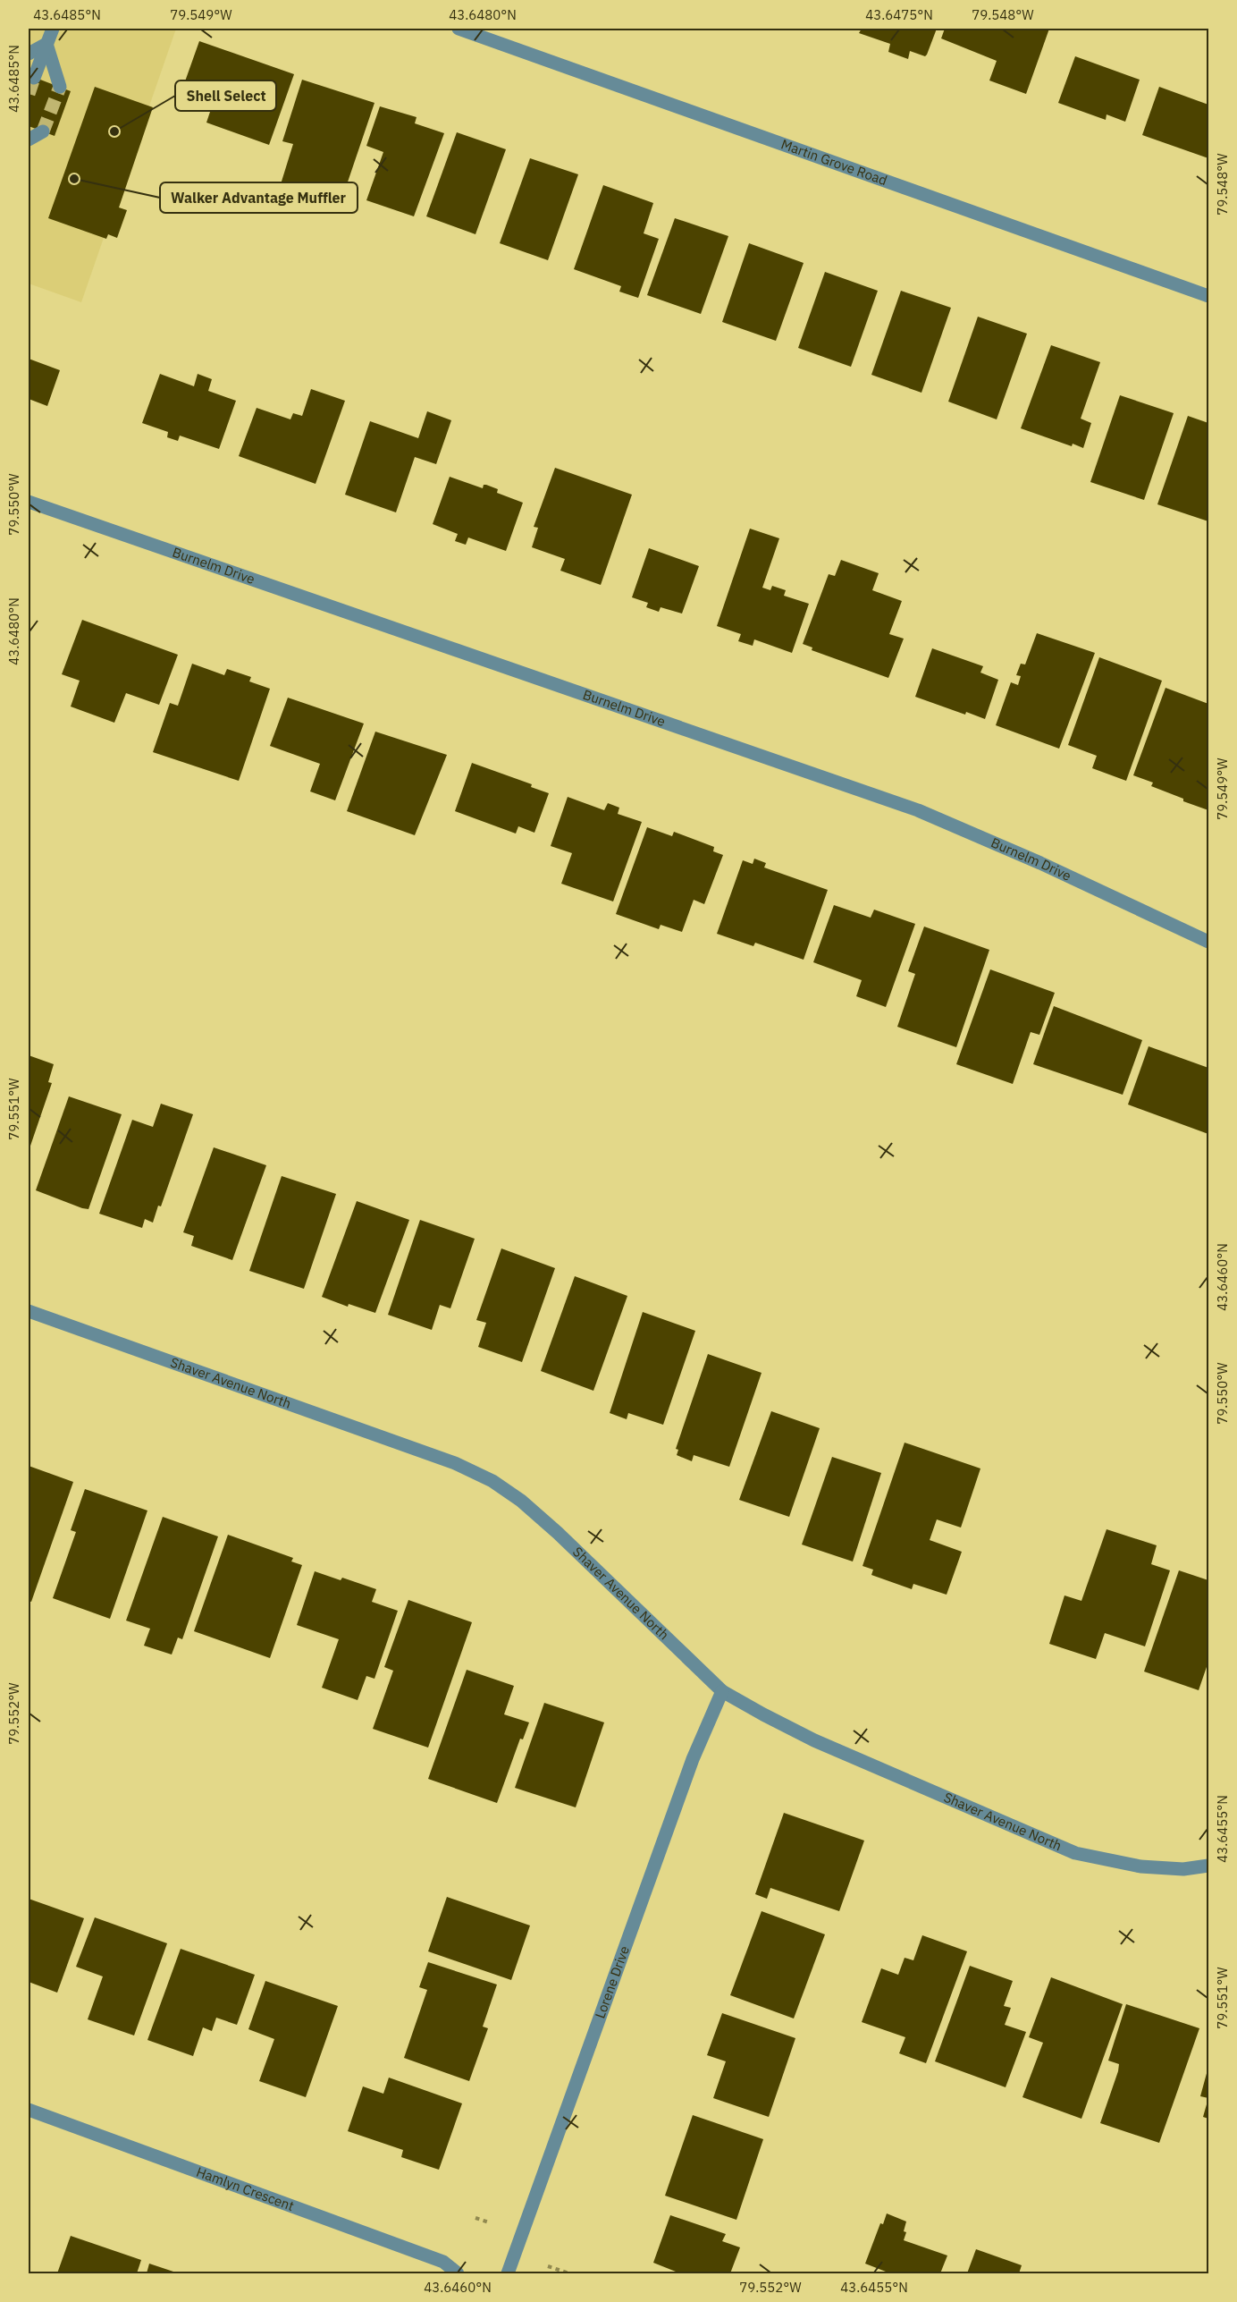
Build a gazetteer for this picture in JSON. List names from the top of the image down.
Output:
{
  "streets": {
    "street": [
      "Martin Grove Road",
      "Burnelm Drive",
      "Shaver Avenue North",
      "Lorene Drive",
      "Hamlyn Crescent"
    ]
  },
  "crossings": [
    ["Shaver Avenue North", "Lorene Drive"]
  ],
  "places": ["Shell Select", "Walker Advantage Muffler"],
  "coordinates": [
    "43.6485°N",
    "79.549°W",
    "43.6480°N",
    "43.6475°N",
    "79.548°W",
    "79.550°W",
    "79.551°W",
    "43.6460°N",
    "79.552°W",
    "43.6455°N"
  ]
}
